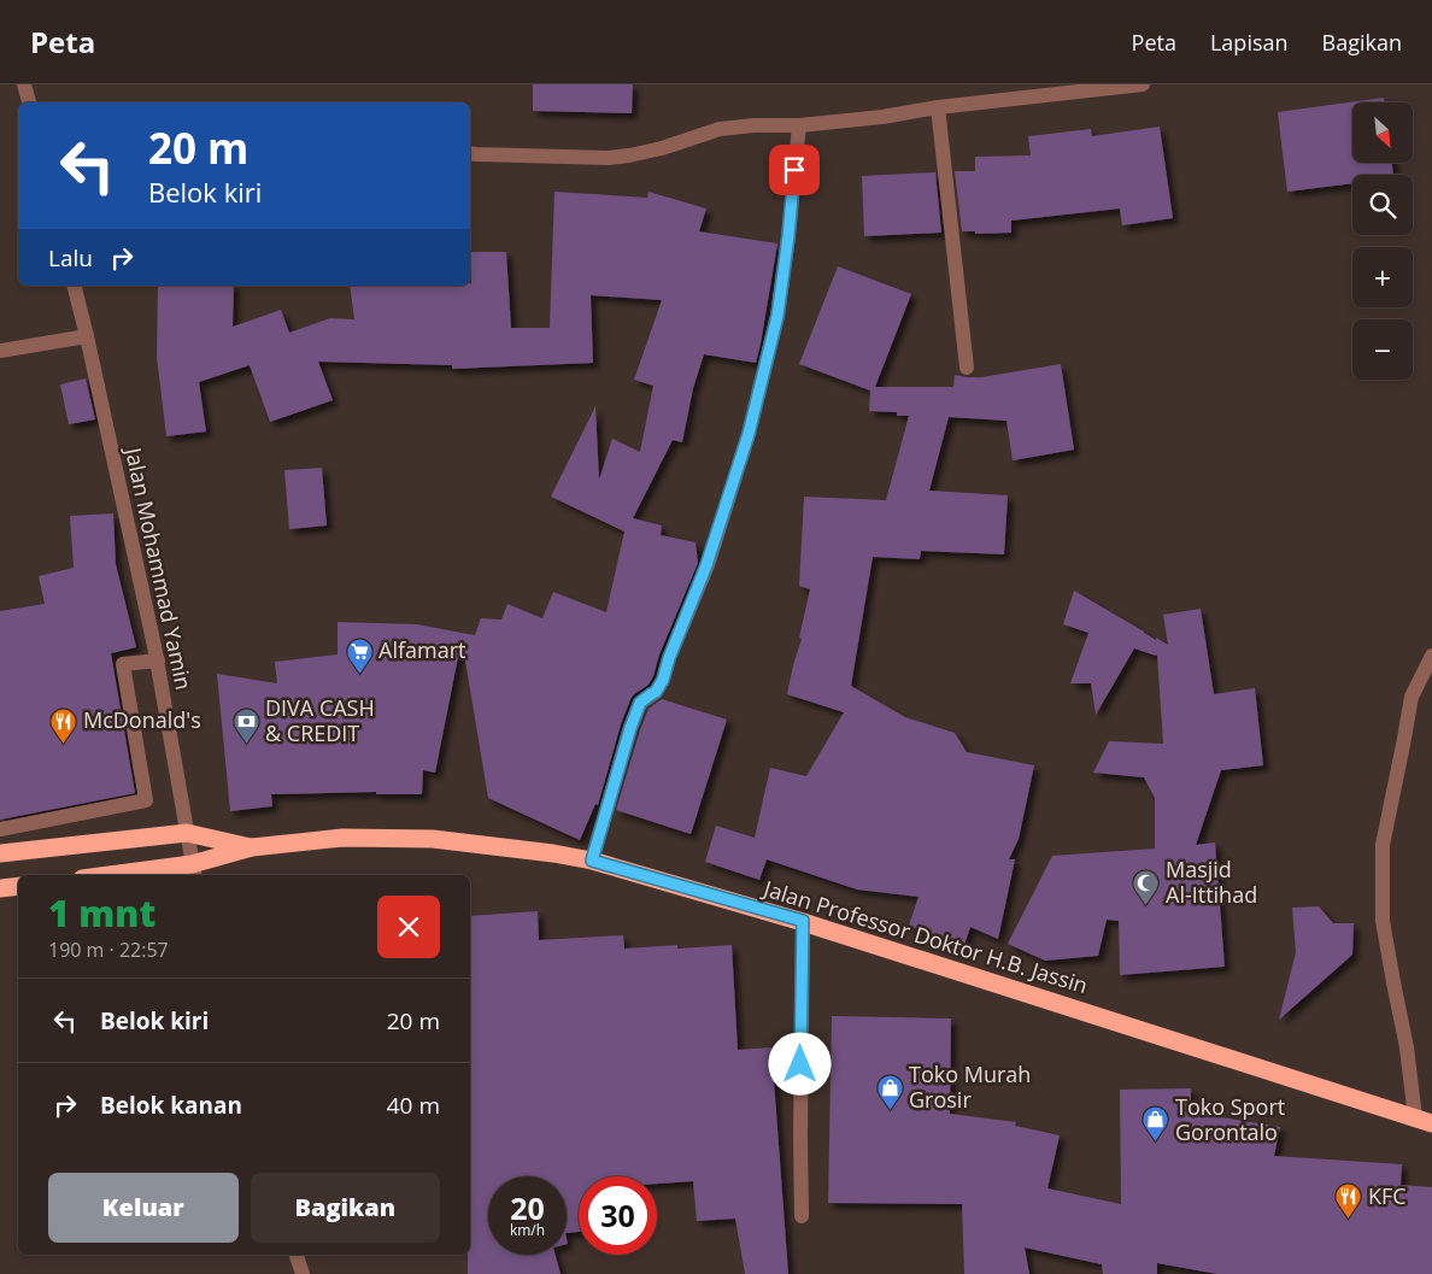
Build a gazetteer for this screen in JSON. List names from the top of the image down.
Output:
{
  "streets": {
    "highway": ["Jalan Professor Doktor H.B. Jassin"],
    "street": ["Jalan Mohammad Yamin"]
  },
  "crossings": [
    ["Jalan Mohammad Yamin", "Jalan Professor Doktor H.B. Jassin"]
  ],
  "places": {
    "supermarket": ["Alfamart"],
    "restaurant": ["McDonald's", "KFC"],
    "bank": ["DIVA CASH & CREDIT"],
    "mosque": ["Masjid Al-Ittihad"],
    "shop": ["Toko Murah Grosir", "Toko Sport Gorontalo"]
  },
  "north": "bottom right",
  "page": {
    "header": "Peta",
    "nav": ["Peta", "Lapisan", "Bagikan"],
    "map_buttons": ["+", "−"],
    "turn": ["20 m", "Belok kiri"],
    "then": "Lalu",
    "heading": ["1 mnt", "190 m · 22:57"],
    "list": [
      {
        "name": "Belok kiri",
        "value": "20 m"
      },
      {
        "name": "Belok kanan",
        "value": "40 m"
      }
    ],
    "buttons": ["Keluar", "Bagikan"],
    "speed": "20 km/h",
    "limit": "30"
  }
}
